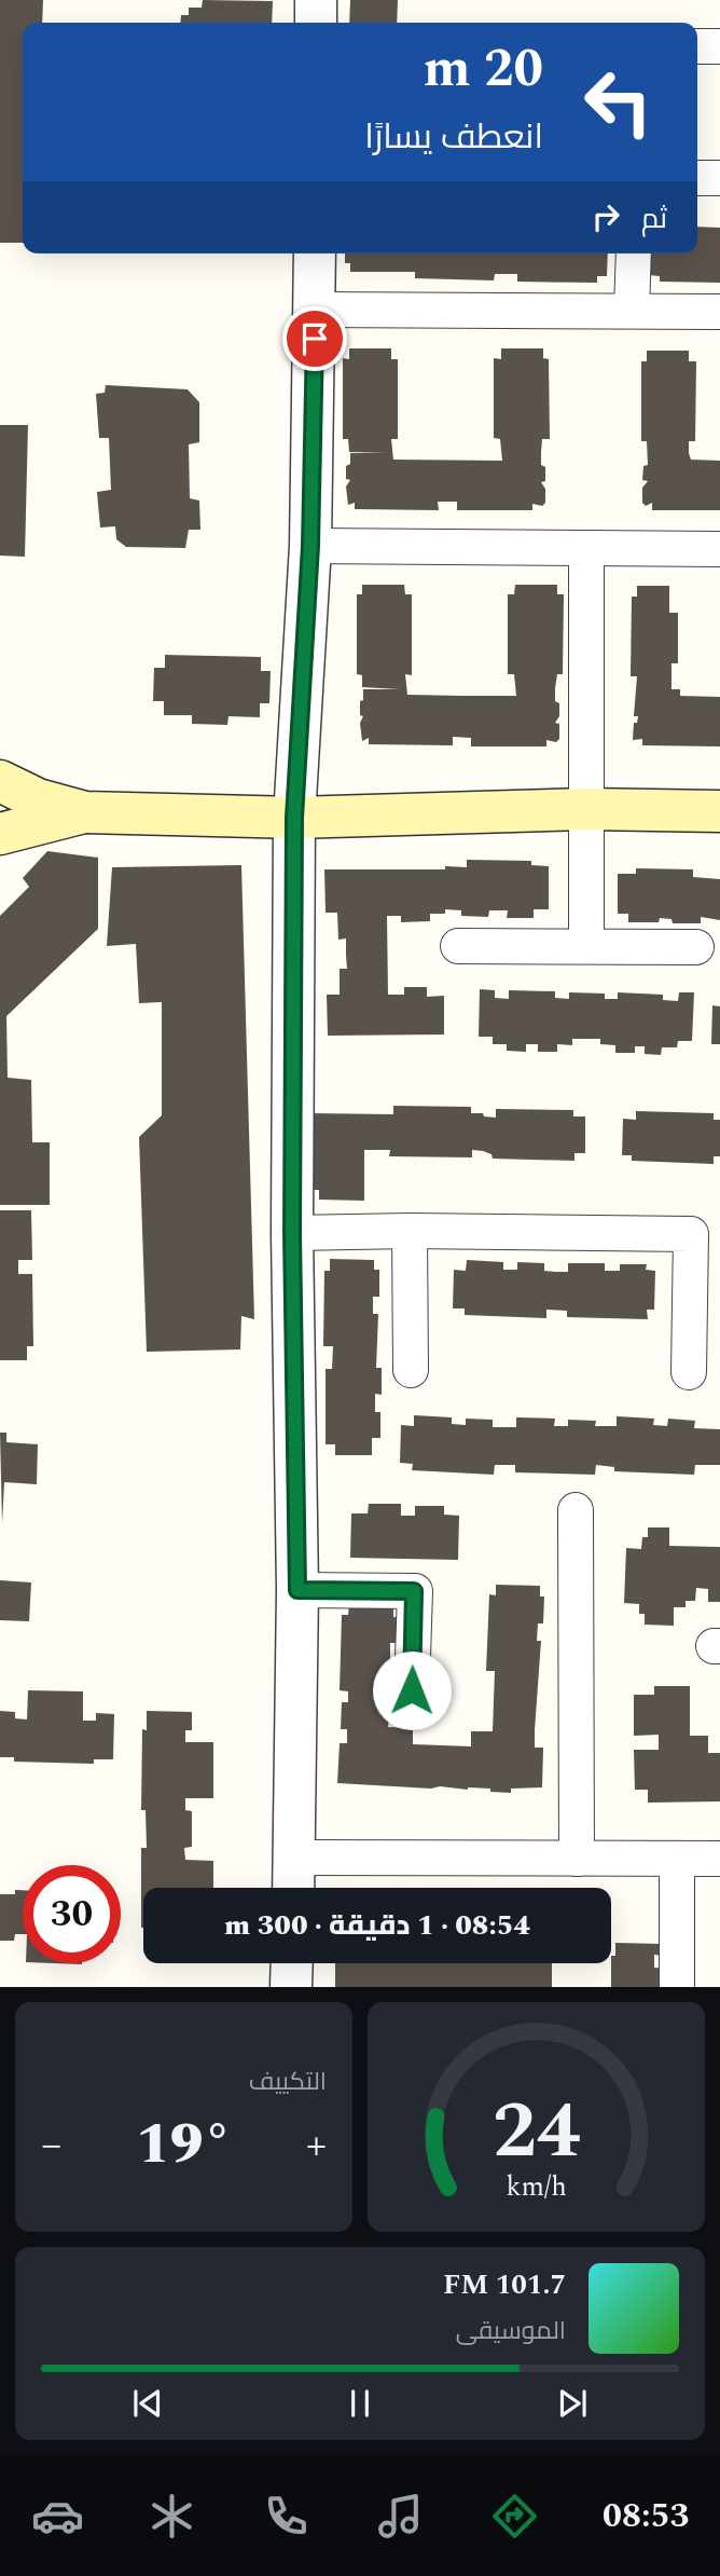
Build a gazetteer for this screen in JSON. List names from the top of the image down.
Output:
{
  "page": {
    "turn": ["20 m", "انعطف يسارًا"],
    "then": "ثم",
    "limit": "30",
    "trip": "08:54 · 1 دقيقة · 300 m",
    "tile": "التكييف",
    "heat": ["−", "19°", "+"],
    "song": ["101.7 FM", "الموسيقى"],
    "tabs": "08:53",
    "gauge": ["24", "km/h"]
  }
}
